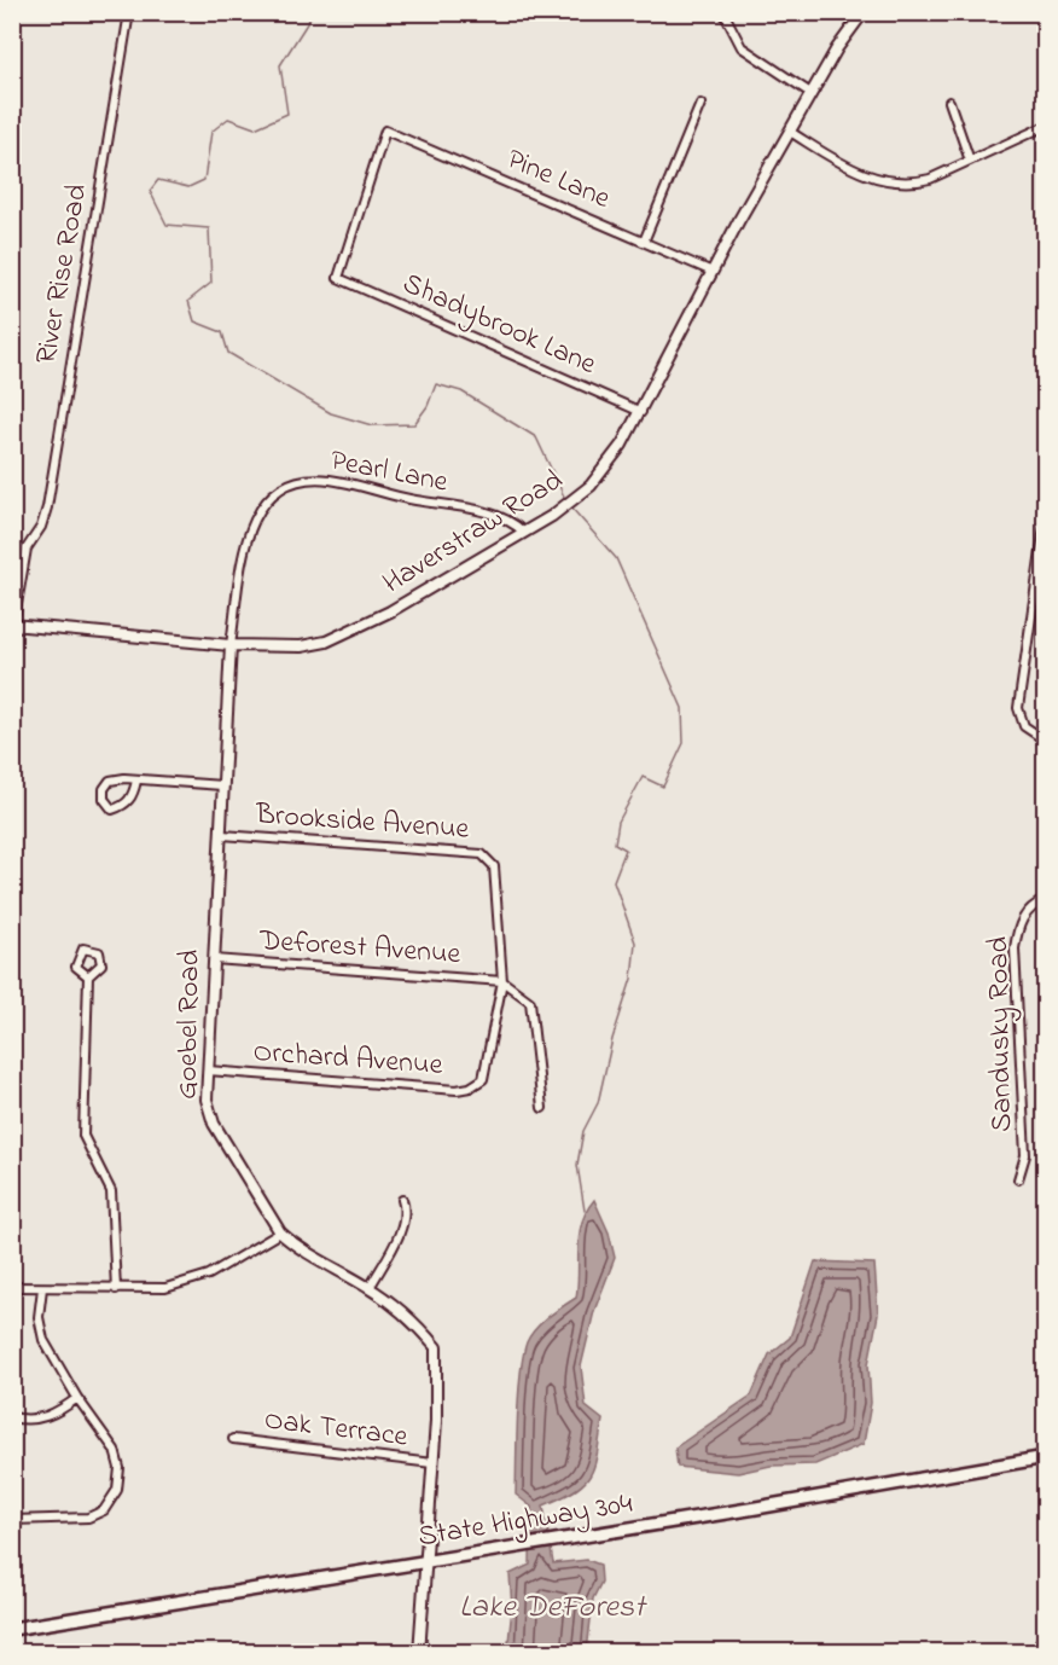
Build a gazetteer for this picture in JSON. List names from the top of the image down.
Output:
{
  "streets": {
    "main road": ["State Highway 304"],
    "street": [
      "Pine Lane",
      "River Rise Road",
      "Shadybrook Lane",
      "Pearl Lane",
      "Haverstraw Road",
      "Brookside Avenue",
      "Deforest Avenue",
      "Goebel Road",
      "Sandusky Road",
      "Orchard Avenue",
      "Oak Terrace"
    ]
  },
  "crossings": [
    ["Pine Lane", "Shadybrook Lane"],
    ["Pine Lane", "Haverstraw Road"],
    ["River Rise Road", "Haverstraw Road"],
    ["Shadybrook Lane", "Haverstraw Road"],
    ["Pearl Lane", "Haverstraw Road"],
    ["Pearl Lane", "Goebel Road"],
    ["Haverstraw Road", "Goebel Road"],
    ["Brookside Avenue", "Deforest Avenue"],
    ["Brookside Avenue", "Goebel Road"],
    ["Brookside Avenue", "Orchard Avenue"],
    ["Deforest Avenue", "Goebel Road"],
    ["Deforest Avenue", "Orchard Avenue"],
    ["Goebel Road", "Orchard Avenue"],
    ["Goebel Road", "Oak Terrace"],
    ["Goebel Road", "State Highway 304"]
  ],
  "water": ["Lake DeForest"]
}
